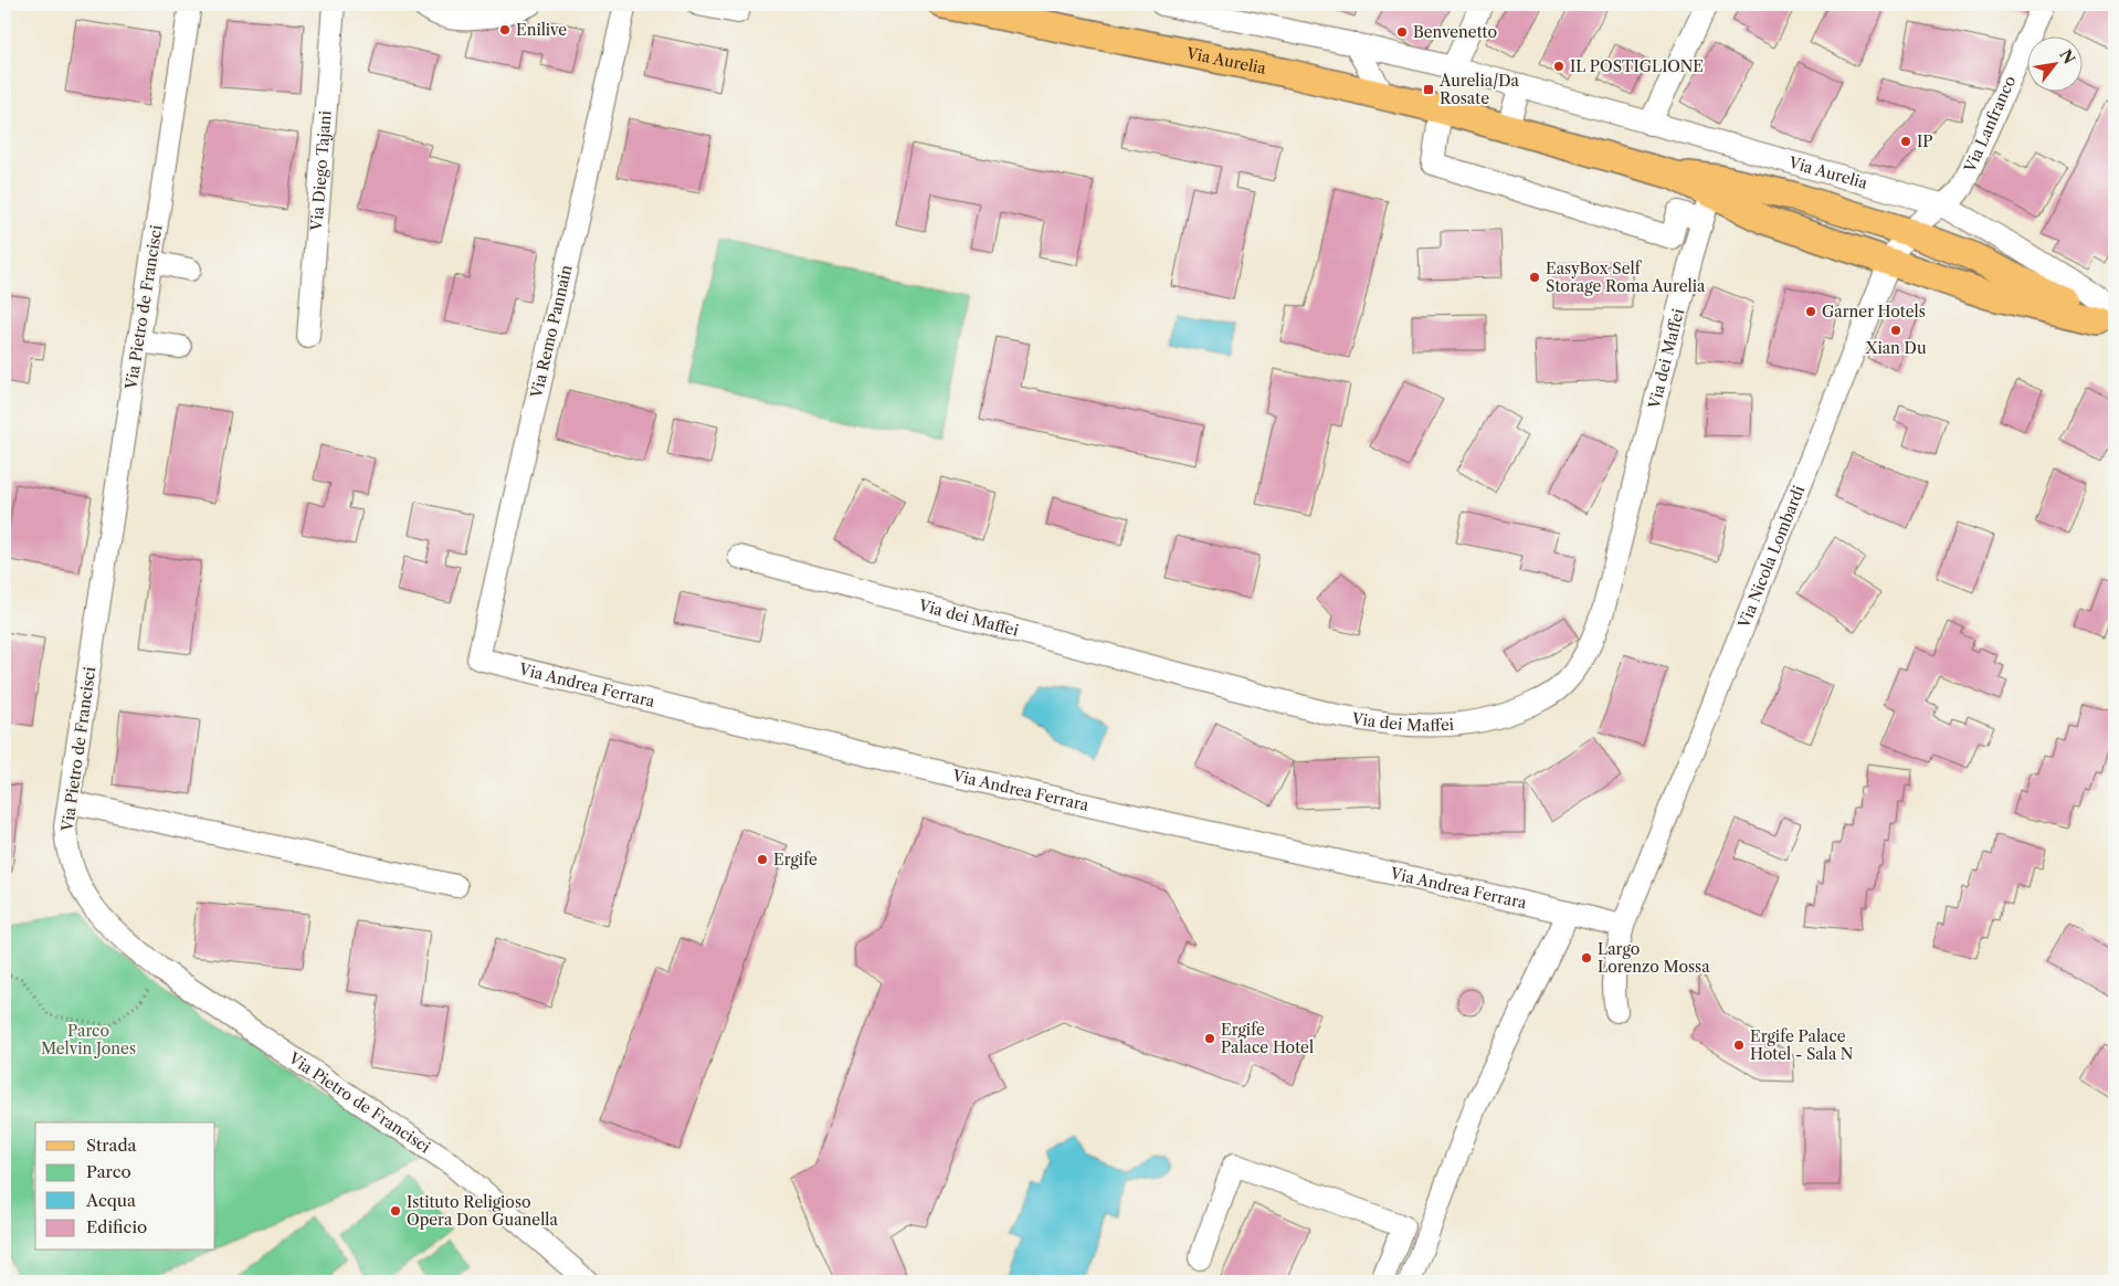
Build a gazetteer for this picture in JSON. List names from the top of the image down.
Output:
{
  "streets": {
    "main road": ["Via Aurelia"],
    "street": [
      "Via Lanfranco",
      "Via Diego Tajani",
      "Via Pietro de Francisci",
      "Via Remo Pannain",
      "Via dei Maffei",
      "Via Nicola Lombardi",
      "Via Andrea Ferrara"
    ]
  },
  "crossings": [
    ["Via Aurelia", "Via Lanfranco"],
    ["Via Aurelia", "Via dei Maffei"],
    ["Via Aurelia", "Via Nicola Lombardi"],
    ["Via Lanfranco", "Via Nicola Lombardi"],
    ["Via Remo Pannain", "Via Andrea Ferrara"]
  ],
  "parks": ["Parco Melvin Jones"],
  "places": {
    "other": [
      "Enilive",
      "Benvenetto",
      "IL POSTIGLIONE",
      "IP",
      "EasyBox Self Storage Roma Aurelia",
      "Garner Hotels",
      "Xian Du",
      "Ergife",
      "Largo Lorenzo Mossa",
      "Ergife Palace Hotel",
      "Ergife Palace Hotel - Sala N",
      "Istituto Religioso Opera Don Guanella"
    ],
    "transit": ["Aurelia/Da Rosate"]
  },
  "legend": [
    "Strada",
    "Parco",
    "Acqua",
    "Edificio"
  ],
  "north": "top right"
}
